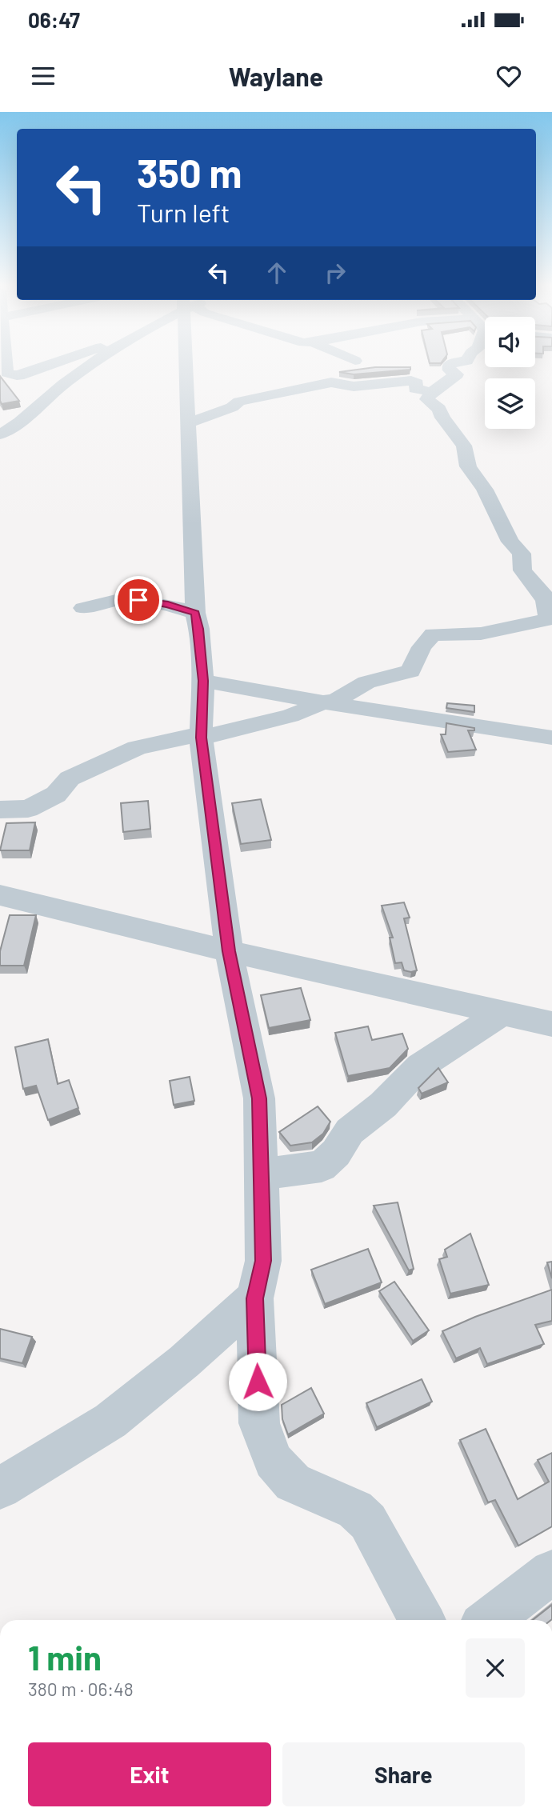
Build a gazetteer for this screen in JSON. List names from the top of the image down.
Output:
{
  "page": {
    "status": "06:47",
    "header": "Waylane",
    "turn": ["350 m", "Turn left"],
    "heading": ["1 min", "380 m · 06:48"],
    "buttons": ["Exit", "Share"]
  }
}
